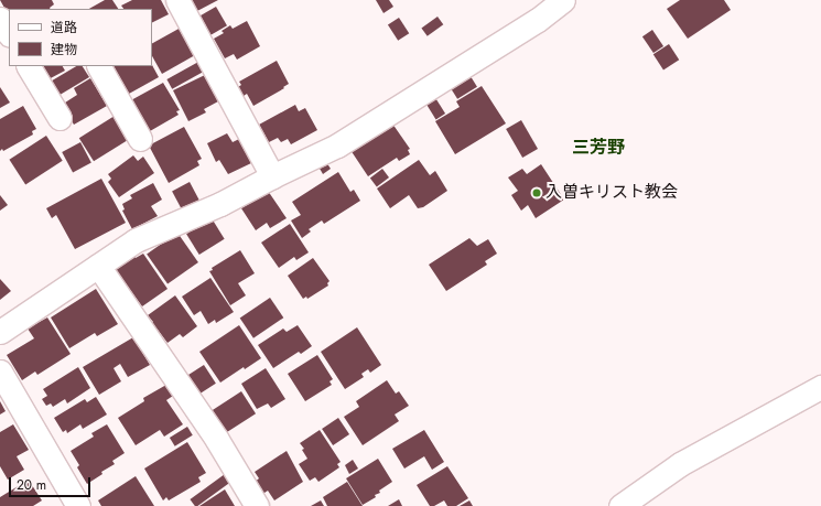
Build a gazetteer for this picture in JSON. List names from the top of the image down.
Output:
{
  "districts": ["三芳野"],
  "places": ["入曽キリスト教会"],
  "legend": ["道路", "建物"],
  "scale_bar": "20 m"
}
